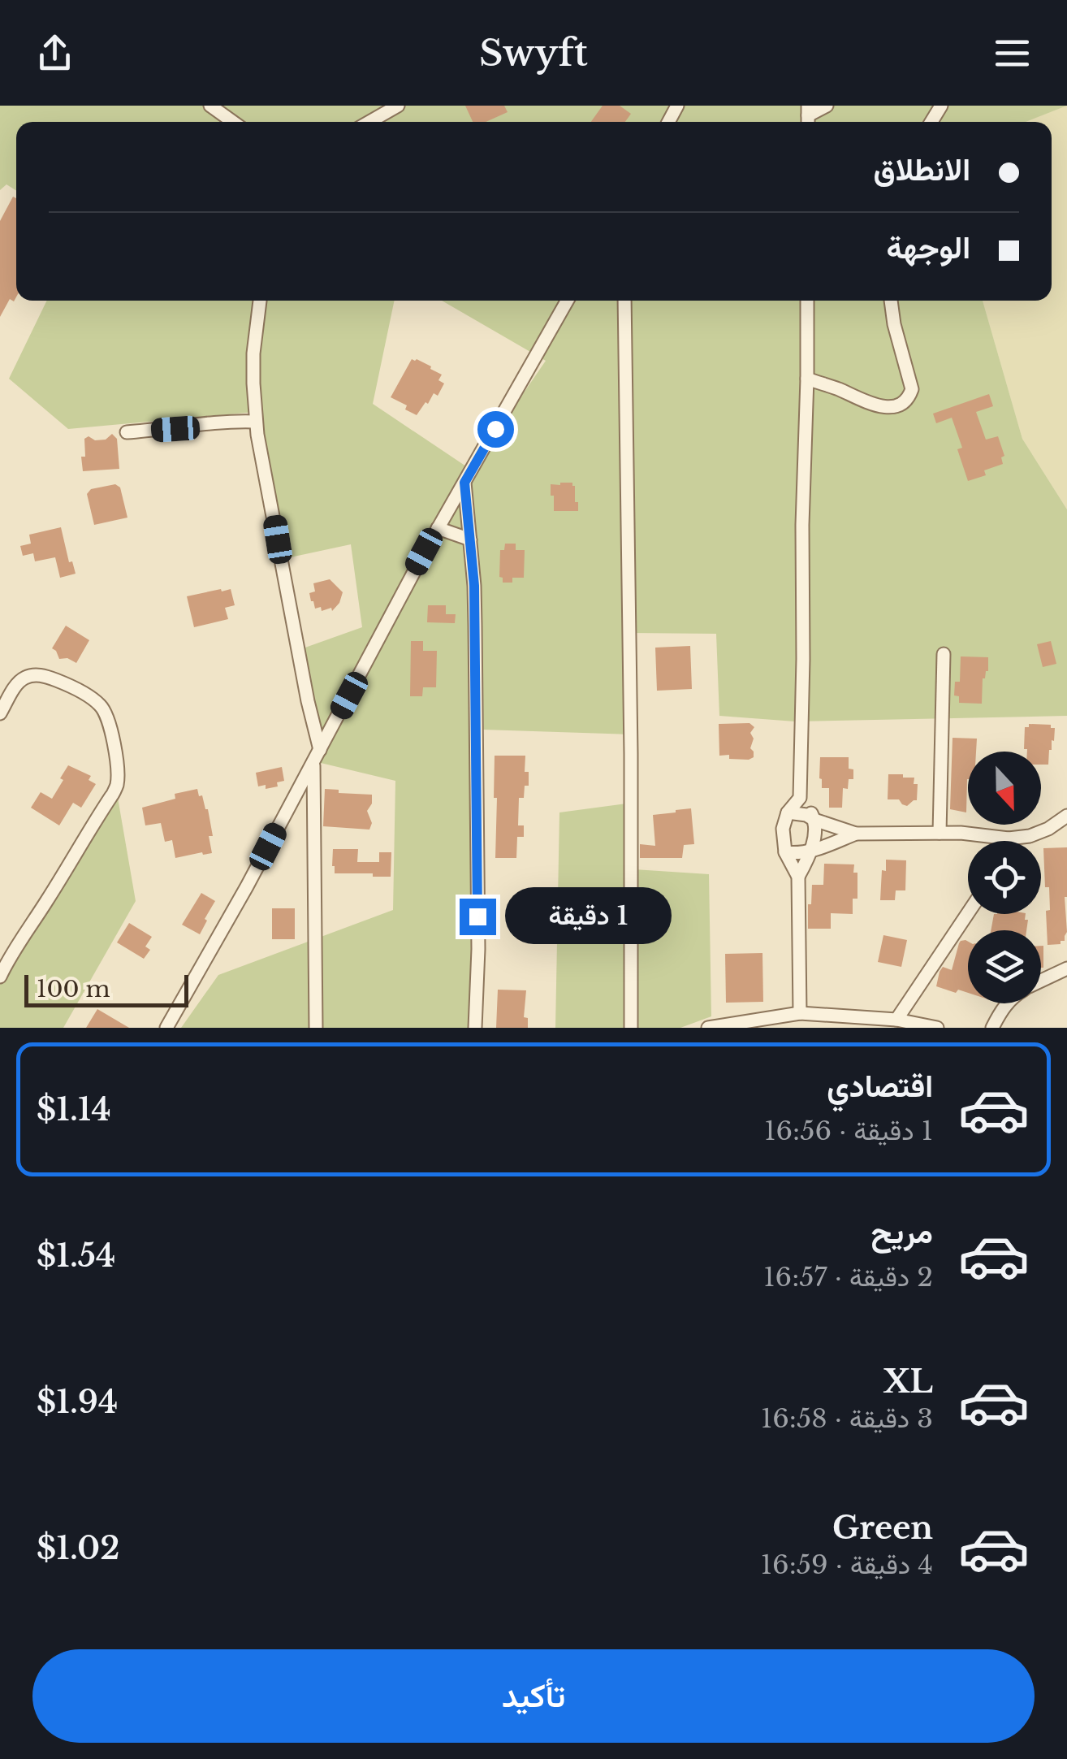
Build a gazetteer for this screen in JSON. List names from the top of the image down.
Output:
{
  "scale_bar": "100 m",
  "north": "bottom",
  "page": {
    "header": "Swyft",
    "banner": ["الانطلاق", "الوجهة"],
    "bubble": "1 دقيقة",
    "scale": "100 m",
    "list": [
      {
        "name": "اقتصادي",
        "note": "1 دقيقة · 16:56",
        "value": "$1.14"
      },
      {
        "name": "مريح",
        "note": "2 دقيقة · 16:57",
        "value": "$1.54"
      },
      {
        "name": "XL",
        "note": "3 دقيقة · 16:58",
        "value": "$1.94"
      },
      {
        "name": "Green",
        "note": "4 دقيقة · 16:59",
        "value": "$1.02"
      }
    ],
    "buttons": "تأكيد"
  }
}
